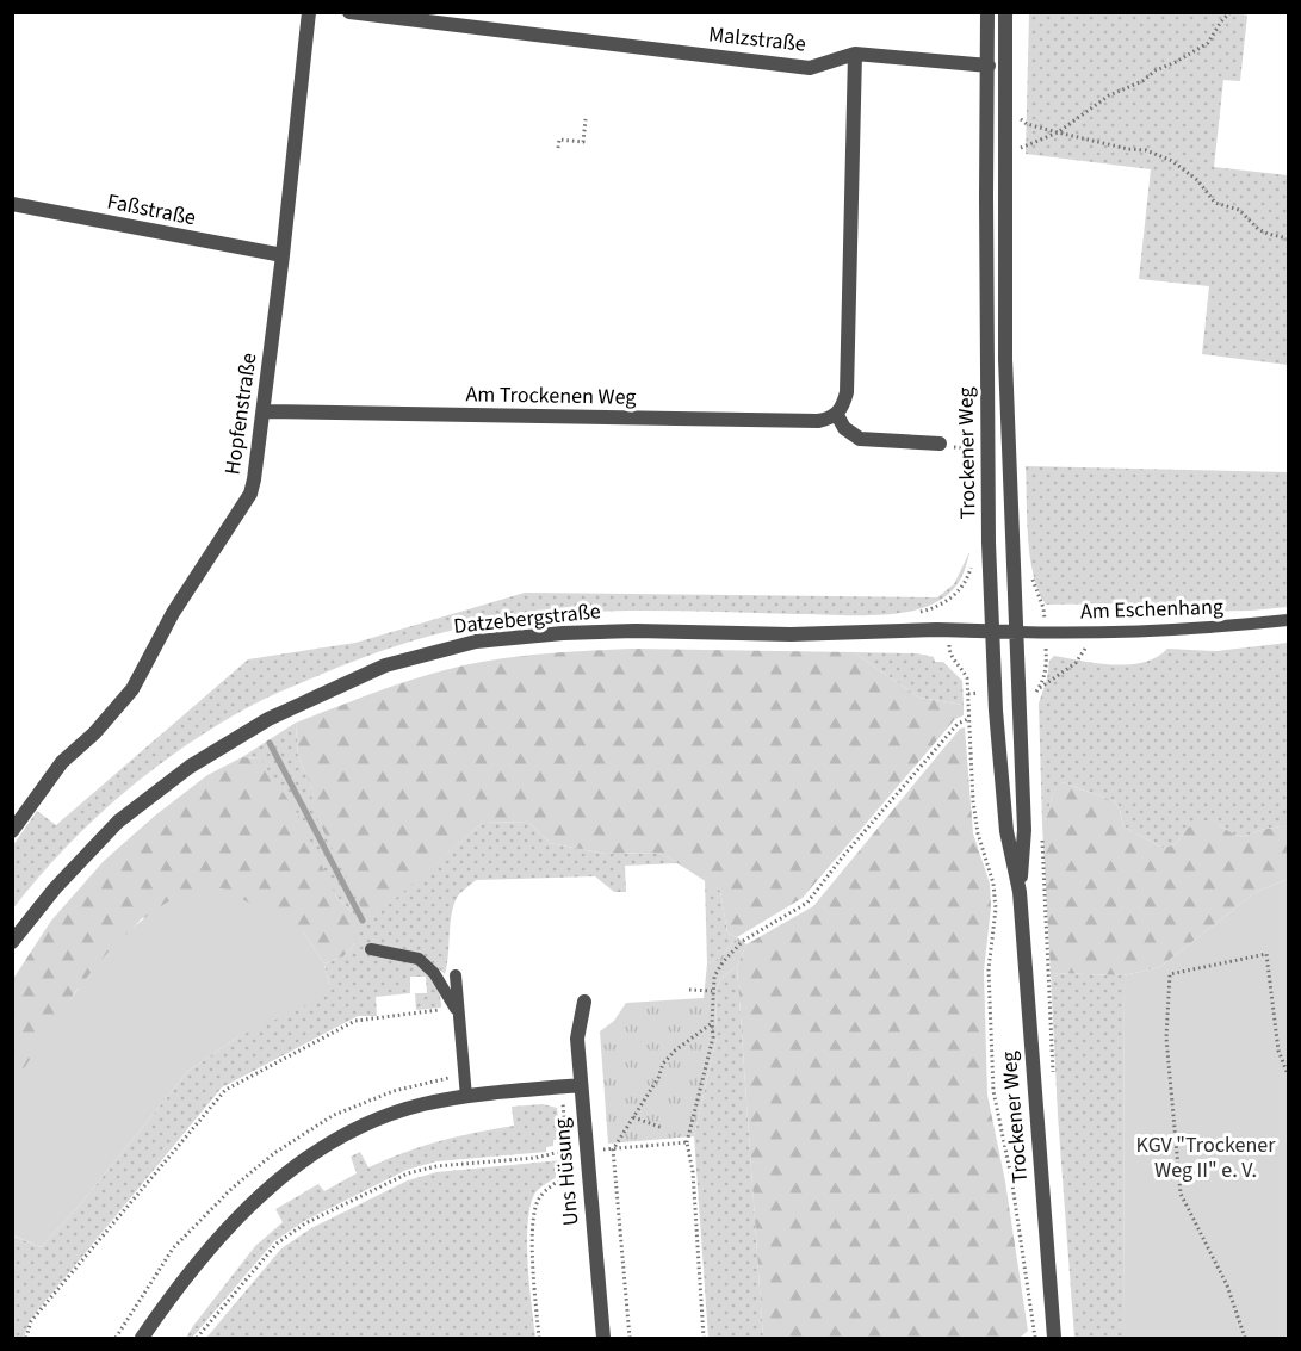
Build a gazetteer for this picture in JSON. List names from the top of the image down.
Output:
{
  "streets": {
    "street": [
      "Malzstraße",
      "Faßstraße",
      "Am Trockenen Weg",
      "Hopfenstraße",
      "Trockener Weg",
      "Datzebergstraße",
      "Uns Hüsung"
    ],
    "lane": ["Am Eschenhang"]
  },
  "crossings": [
    ["Malzstraße", "Trockener Weg"],
    ["Faßstraße", "Hopfenstraße"],
    ["Am Trockenen Weg", "Hopfenstraße"],
    ["Trockener Weg", "Am Eschenhang"],
    ["Trockener Weg", "Datzebergstraße"],
    ["Am Eschenhang", "Datzebergstraße"]
  ],
  "parks": ["KGV \"Trockener Weg II\" e. V."]
}
